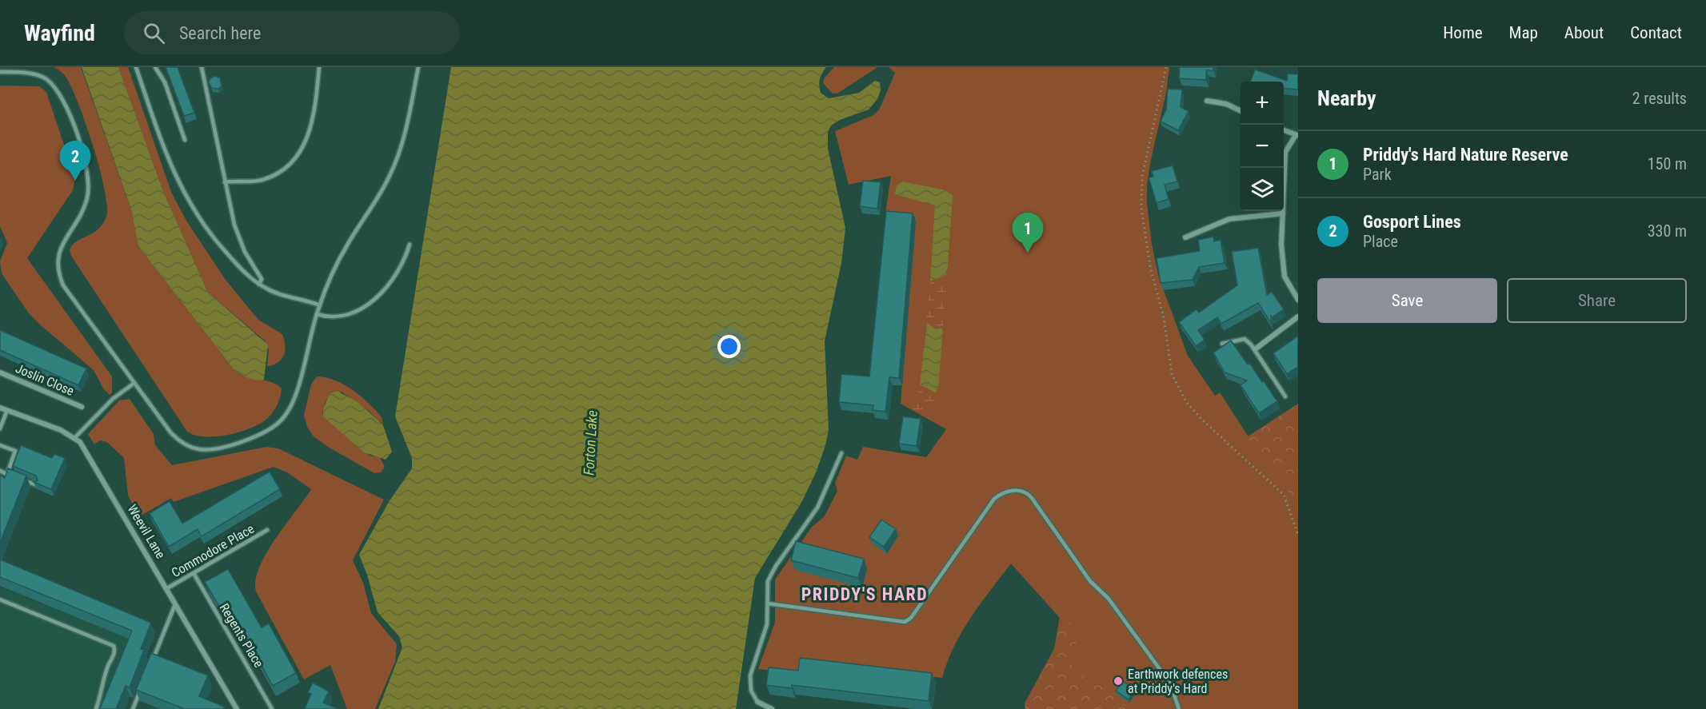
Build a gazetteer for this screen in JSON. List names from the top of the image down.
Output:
{
  "streets": {
    "street": ["Joslin Close", "Weevil Lane"],
    "lane": ["Commodore Place", "Regents Place"]
  },
  "crossings": [
    ["Weevil Lane", "Commodore Place"],
    ["Commodore Place", "Regents Place"]
  ],
  "districts": ["PRIDDY'S HARD"],
  "water": ["Forton Lake"],
  "places": ["Earthwork defences at Priddy's Hard"],
  "page": {
    "header": "Wayfind",
    "search": "Search here",
    "nav": [
      "Home",
      "Map",
      "About",
      "Contact"
    ],
    "heading": ["Nearby", "2 results"],
    "map_buttons": ["+", "−"],
    "list": [
      {
        "mark": "1",
        "name": "Priddy's Hard Nature Reserve",
        "note": "Park",
        "value": "150 m"
      },
      {
        "mark": "2",
        "name": "Gosport Lines",
        "note": "Place",
        "value": "330 m"
      }
    ],
    "pins": ["2", "1"],
    "buttons": ["Save", "Share"]
  }
}
